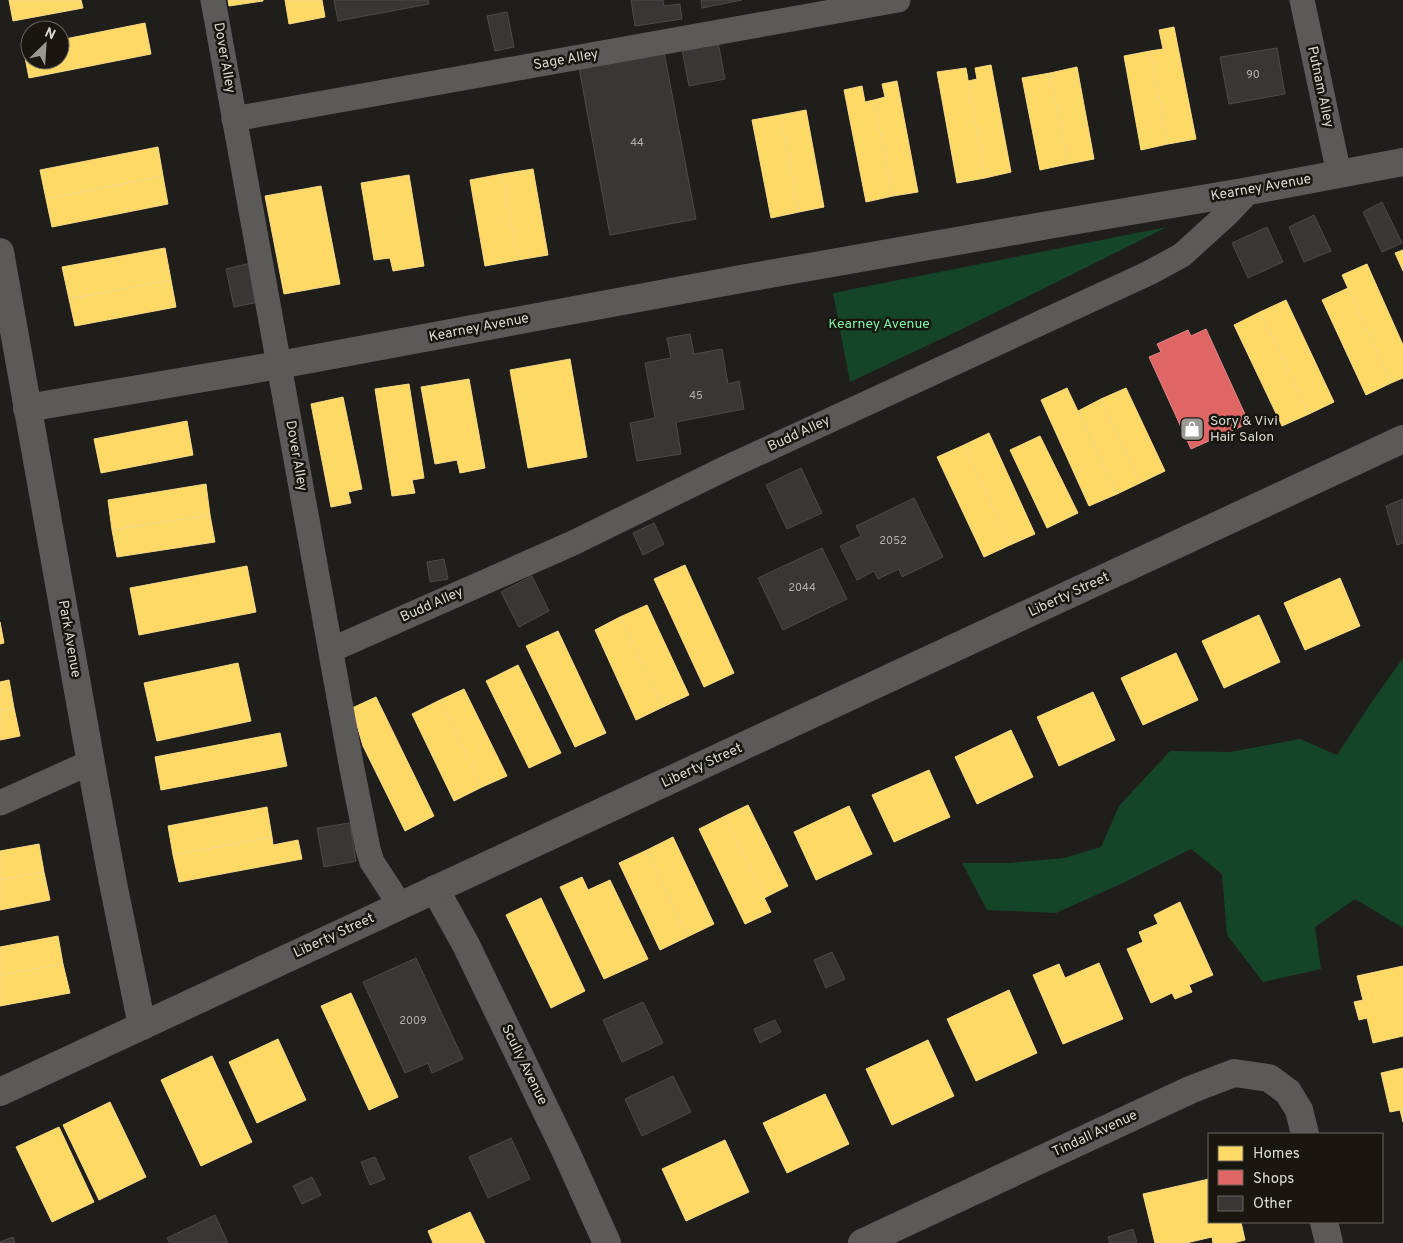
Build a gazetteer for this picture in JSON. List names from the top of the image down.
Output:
{
  "streets": {
    "street": [
      "Kearney Avenue",
      "Liberty Street",
      "Park Avenue",
      "Scully Avenue",
      "Tindall Avenue"
    ],
    "lane": [
      "Dover Alley",
      "Sage Alley",
      "Putnam Alley",
      "Budd Alley"
    ]
  },
  "crossings": [
    ["Dover Alley", "Sage Alley"],
    ["Dover Alley", "Kearney Avenue"],
    ["Dover Alley", "Budd Alley"],
    ["Dover Alley", "Liberty Street"],
    ["Putnam Alley", "Kearney Avenue"],
    ["Kearney Avenue", "Budd Alley"],
    ["Kearney Avenue", "Park Avenue"],
    ["Liberty Street", "Park Avenue"],
    ["Liberty Street", "Scully Avenue"]
  ],
  "parks": ["Kearney Avenue"],
  "places": {
    "shop": ["Sory & Vivi Hair Salon"]
  },
  "house_numbers": [
    "90",
    "44",
    "45",
    "2052",
    "2044",
    "2009"
  ],
  "legend": ["Homes", "Shops", "Other"],
  "north": "top right"
}
